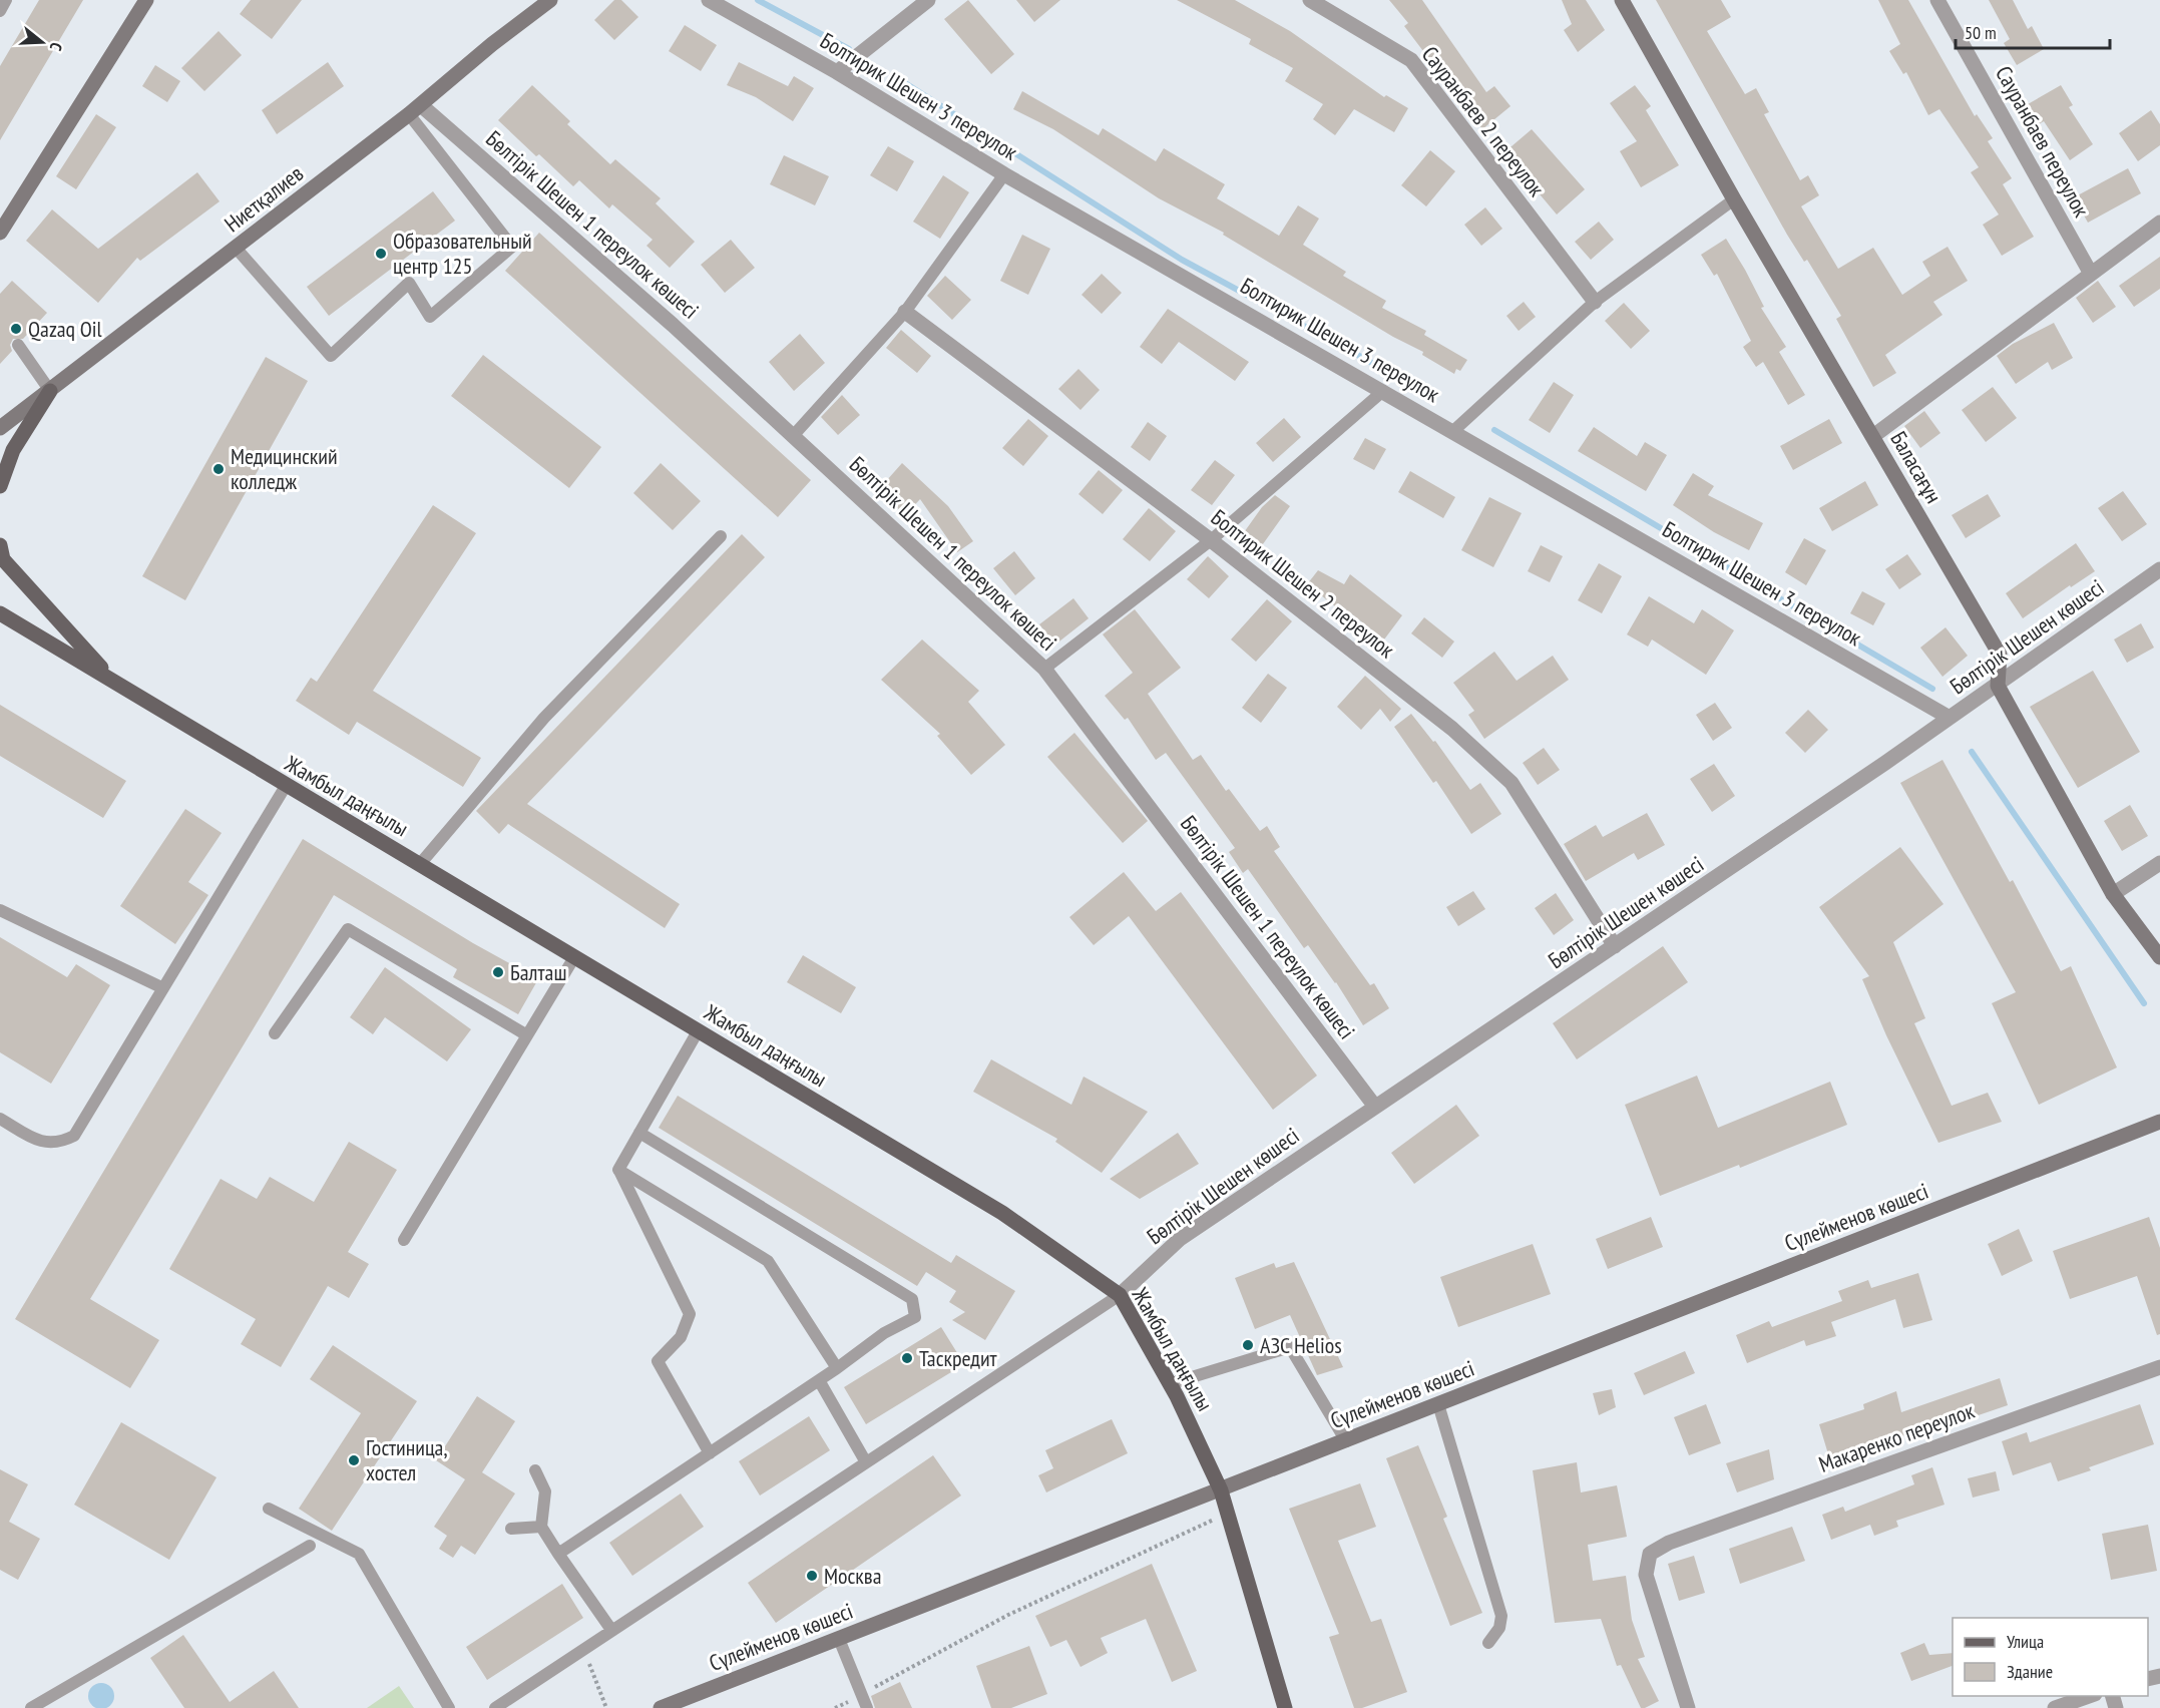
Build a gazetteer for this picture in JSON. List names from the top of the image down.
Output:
{
  "streets": {
    "main road": ["Жамбыл даңғылы"],
    "street": [
      "Болтирик Шешен 3 переулок",
      "Сауранбаев 2 переулок",
      "Сауранбаев переулок",
      "Ниетқалиев",
      "Бөлтірік Шешен 1 переулок көшесі",
      "Баласағұн",
      "Болтирик Шешен 2 переулок",
      "Бөлтірік Шешен көшесі",
      "Сүлейменов көшесі",
      "Макаренко переулок"
    ]
  },
  "crossings": [
    ["Болтирик Шешен 3 переулок", "Бөлтірік Шешен көшесі"],
    ["Ниетқалиев", "Бөлтірік Шешен 1 переулок көшесі"],
    ["Бөлтірік Шешен 1 переулок көшесі", "Бөлтірік Шешен көшесі"],
    ["Баласағұн", "Бөлтірік Шешен көшесі"],
    ["Болтирик Шешен 2 переулок", "Бөлтірік Шешен көшесі"],
    ["Бөлтірік Шешен көшесі", "Жамбыл даңғылы"],
    ["Жамбыл даңғылы", "Сүлейменов көшесі"]
  ],
  "places": [
    "Образовательный центр 125",
    "Qazaq Oil",
    "Медицинский колледж",
    "Балташ",
    "АЗС Helios",
    "Таскредит",
    "Гостиница, хостел",
    "Москва"
  ],
  "legend": ["Улица", "Здание"],
  "scale_bar": "50 m",
  "north": "right"
}
